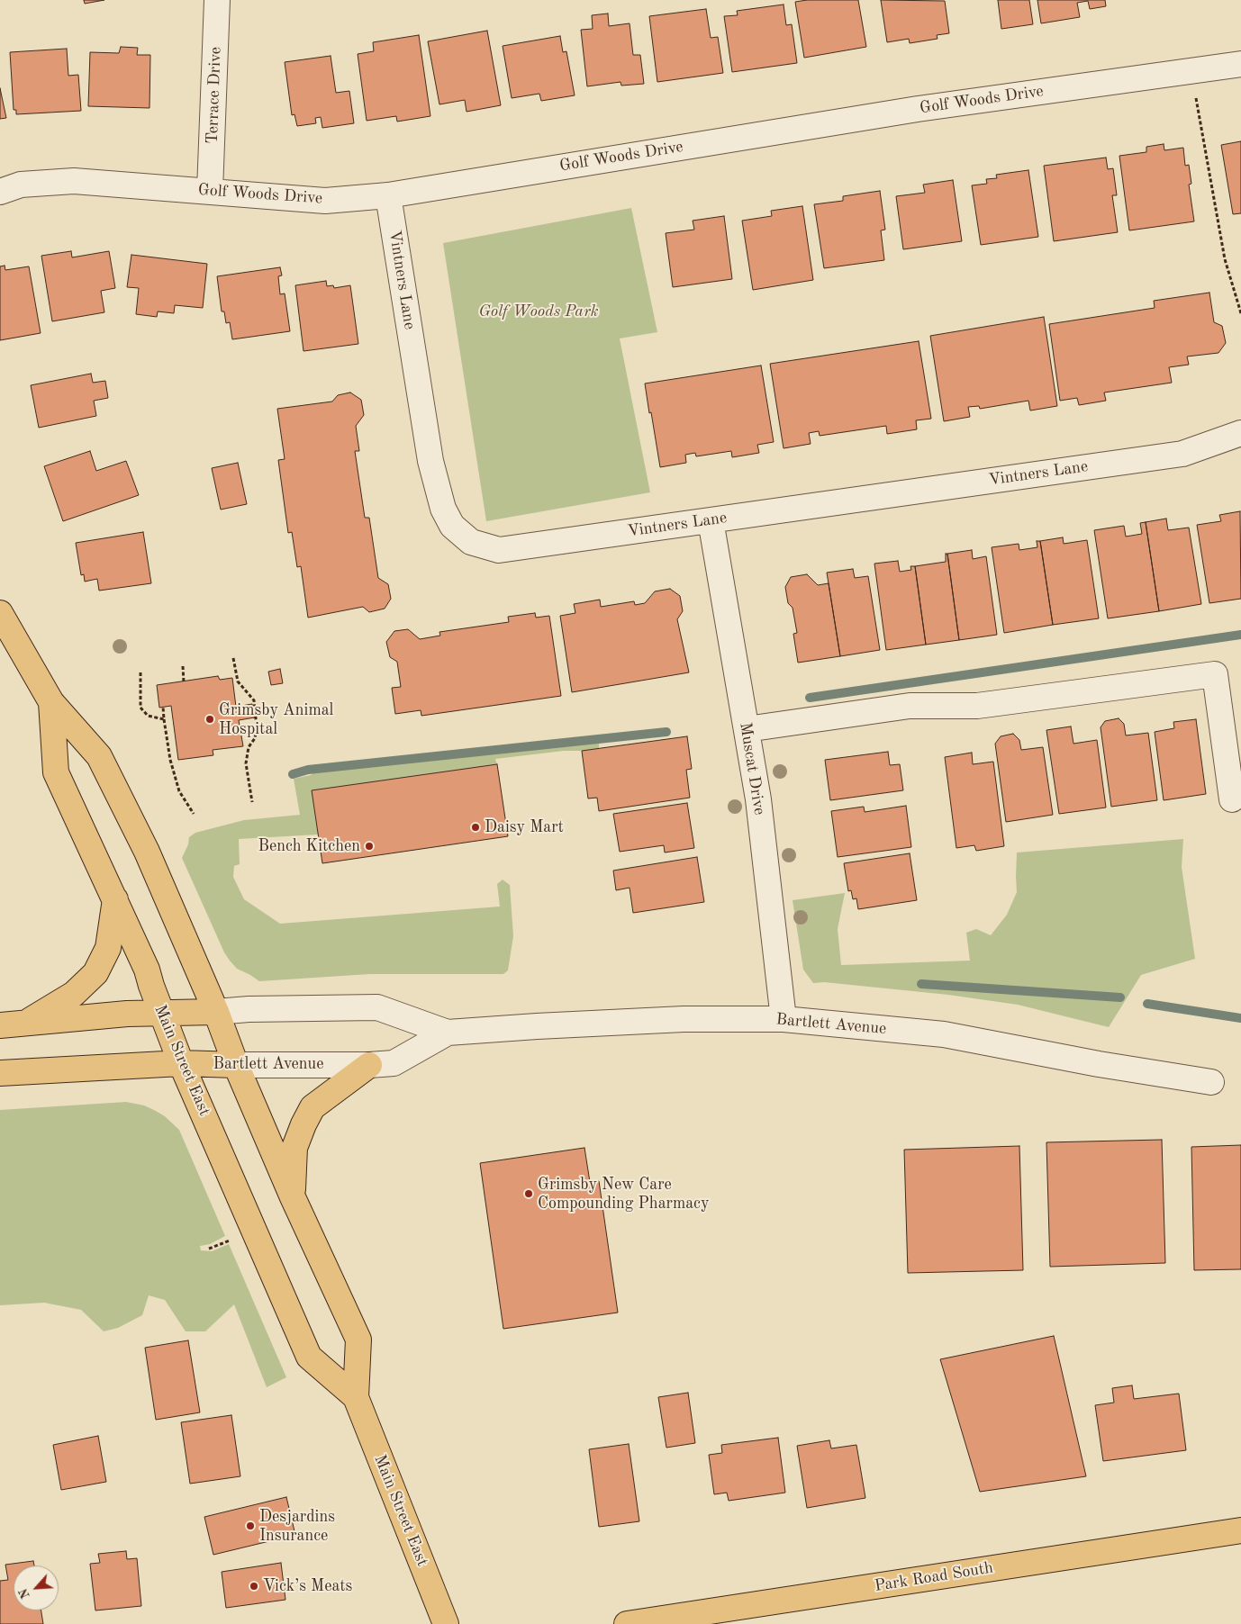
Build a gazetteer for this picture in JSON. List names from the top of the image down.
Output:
{
  "streets": {
    "main road": ["Bartlett Avenue", "Main Street East", "Park Road South"],
    "street": [
      "Terrace Drive",
      "Golf Woods Drive",
      "Vintners Lane",
      "Muscat Drive"
    ]
  },
  "crossings": [
    ["Terrace Drive", "Golf Woods Drive"],
    ["Golf Woods Drive", "Vintners Lane"],
    ["Vintners Lane", "Muscat Drive"],
    ["Muscat Drive", "Bartlett Avenue"],
    ["Bartlett Avenue", "Main Street East"]
  ],
  "parks": ["Golf Woods Park"],
  "places": [
    "Grimsby Animal Hospital",
    "Daisy Mart",
    "Bench Kitchen",
    "Grimsby New Care Compounding Pharmacy",
    "Desjardins Insurance",
    "Vick’s Meats"
  ],
  "north": "bottom left"
}
